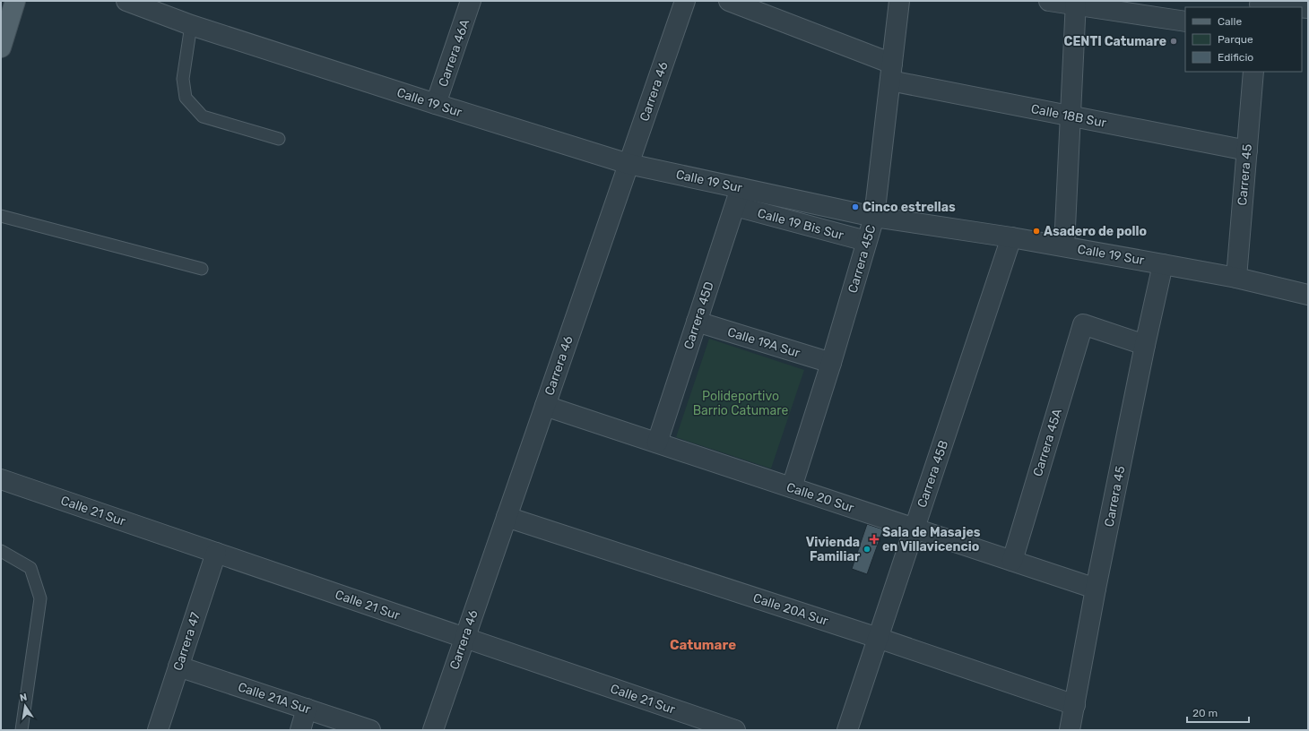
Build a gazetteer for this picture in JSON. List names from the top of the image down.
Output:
{
  "streets": {
    "street": [
      "Carrera 46A",
      "Carrera 46",
      "Calle 19 Sur",
      "Calle 18B Sur",
      "Carrera 45",
      "Calle 19 Bis Sur",
      "Carrera 45C",
      "Carrera 45D",
      "Calle 19A Sur",
      "Carrera 45A",
      "Carrera 45B",
      "Calle 20 Sur",
      "Calle 21 Sur",
      "Calle 20A Sur",
      "Carrera 47",
      "Calle 21A Sur"
    ]
  },
  "crossings": [
    ["Carrera 46A", "Calle 19 Sur"],
    ["Carrera 46", "Calle 19 Sur"],
    ["Carrera 46", "Calle 20 Sur"],
    ["Carrera 46", "Calle 21 Sur"],
    ["Carrera 46", "Calle 20A Sur"],
    ["Calle 19 Sur", "Carrera 45"],
    ["Calle 19 Sur", "Carrera 45C"],
    ["Calle 19 Sur", "Carrera 45D"],
    ["Calle 19 Sur", "Carrera 45B"],
    ["Calle 18B Sur", "Carrera 45"],
    ["Calle 18B Sur", "Carrera 45C"],
    ["Carrera 45", "Carrera 45A"],
    ["Carrera 45", "Calle 20 Sur"],
    ["Carrera 45", "Calle 20A Sur"],
    ["Calle 19 Bis Sur", "Carrera 45C"],
    ["Calle 19 Bis Sur", "Carrera 45D"],
    ["Carrera 45C", "Calle 19A Sur"],
    ["Carrera 45C", "Calle 20 Sur"],
    ["Carrera 45D", "Calle 19A Sur"],
    ["Carrera 45D", "Calle 20 Sur"],
    ["Carrera 45A", "Calle 20 Sur"],
    ["Carrera 45B", "Calle 20 Sur"],
    ["Carrera 45B", "Calle 20A Sur"],
    ["Calle 21 Sur", "Carrera 47"],
    ["Carrera 47", "Calle 21A Sur"]
  ],
  "districts": ["Catumare"],
  "parks": ["Polideportivo Barrio Catumare"],
  "places": {
    "other": [
      "CENTI Catumare",
      "Cinco estrellas",
      "Asadero de pollo",
      "Vivienda Familiar"
    ],
    "health": ["Sala de Masajes en Villavicencio"]
  },
  "legend": ["Calle", "Parque", "Edificio"],
  "scale_bar": "20 m",
  "north": "top"
}
